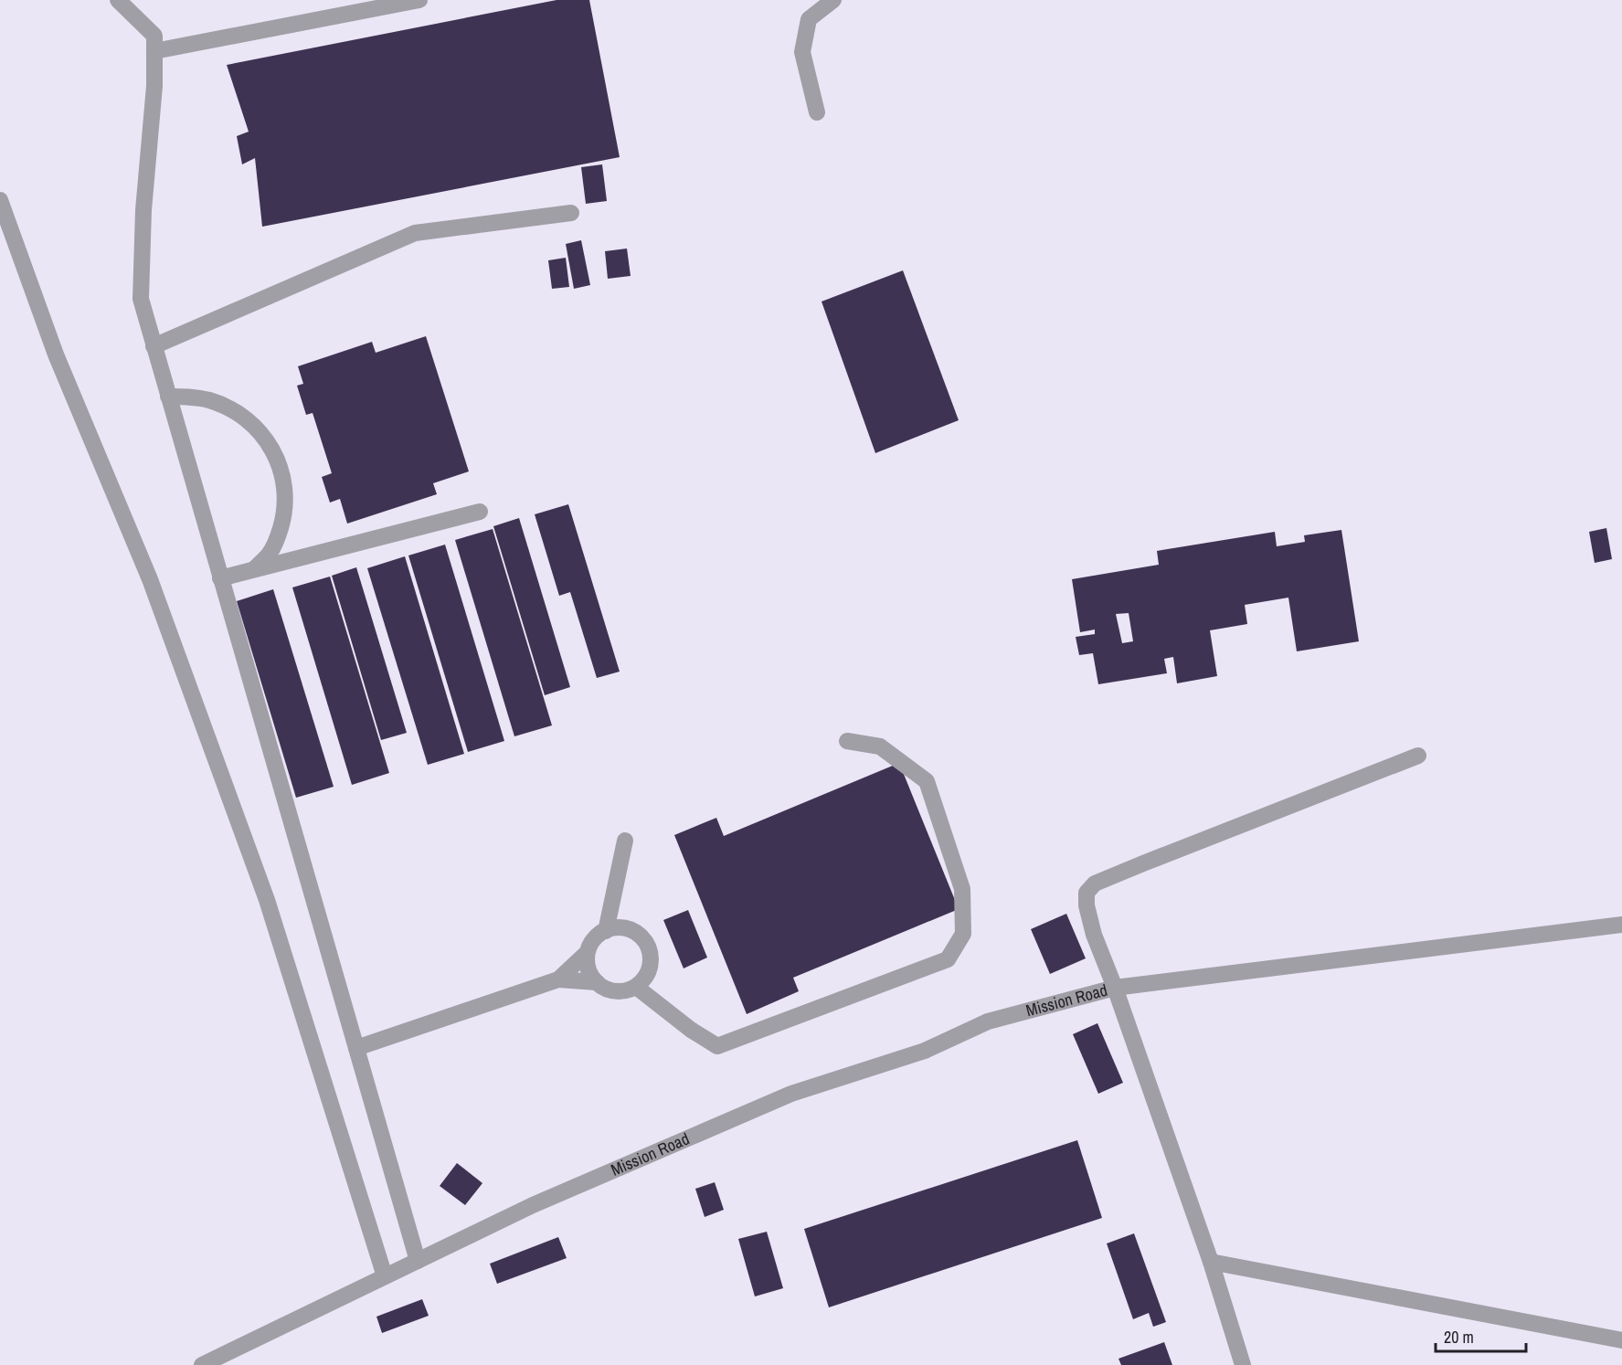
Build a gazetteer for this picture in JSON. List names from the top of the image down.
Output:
{
  "streets": {
    "street": ["Mission Road"]
  },
  "scale_bar": "20 m"
}
